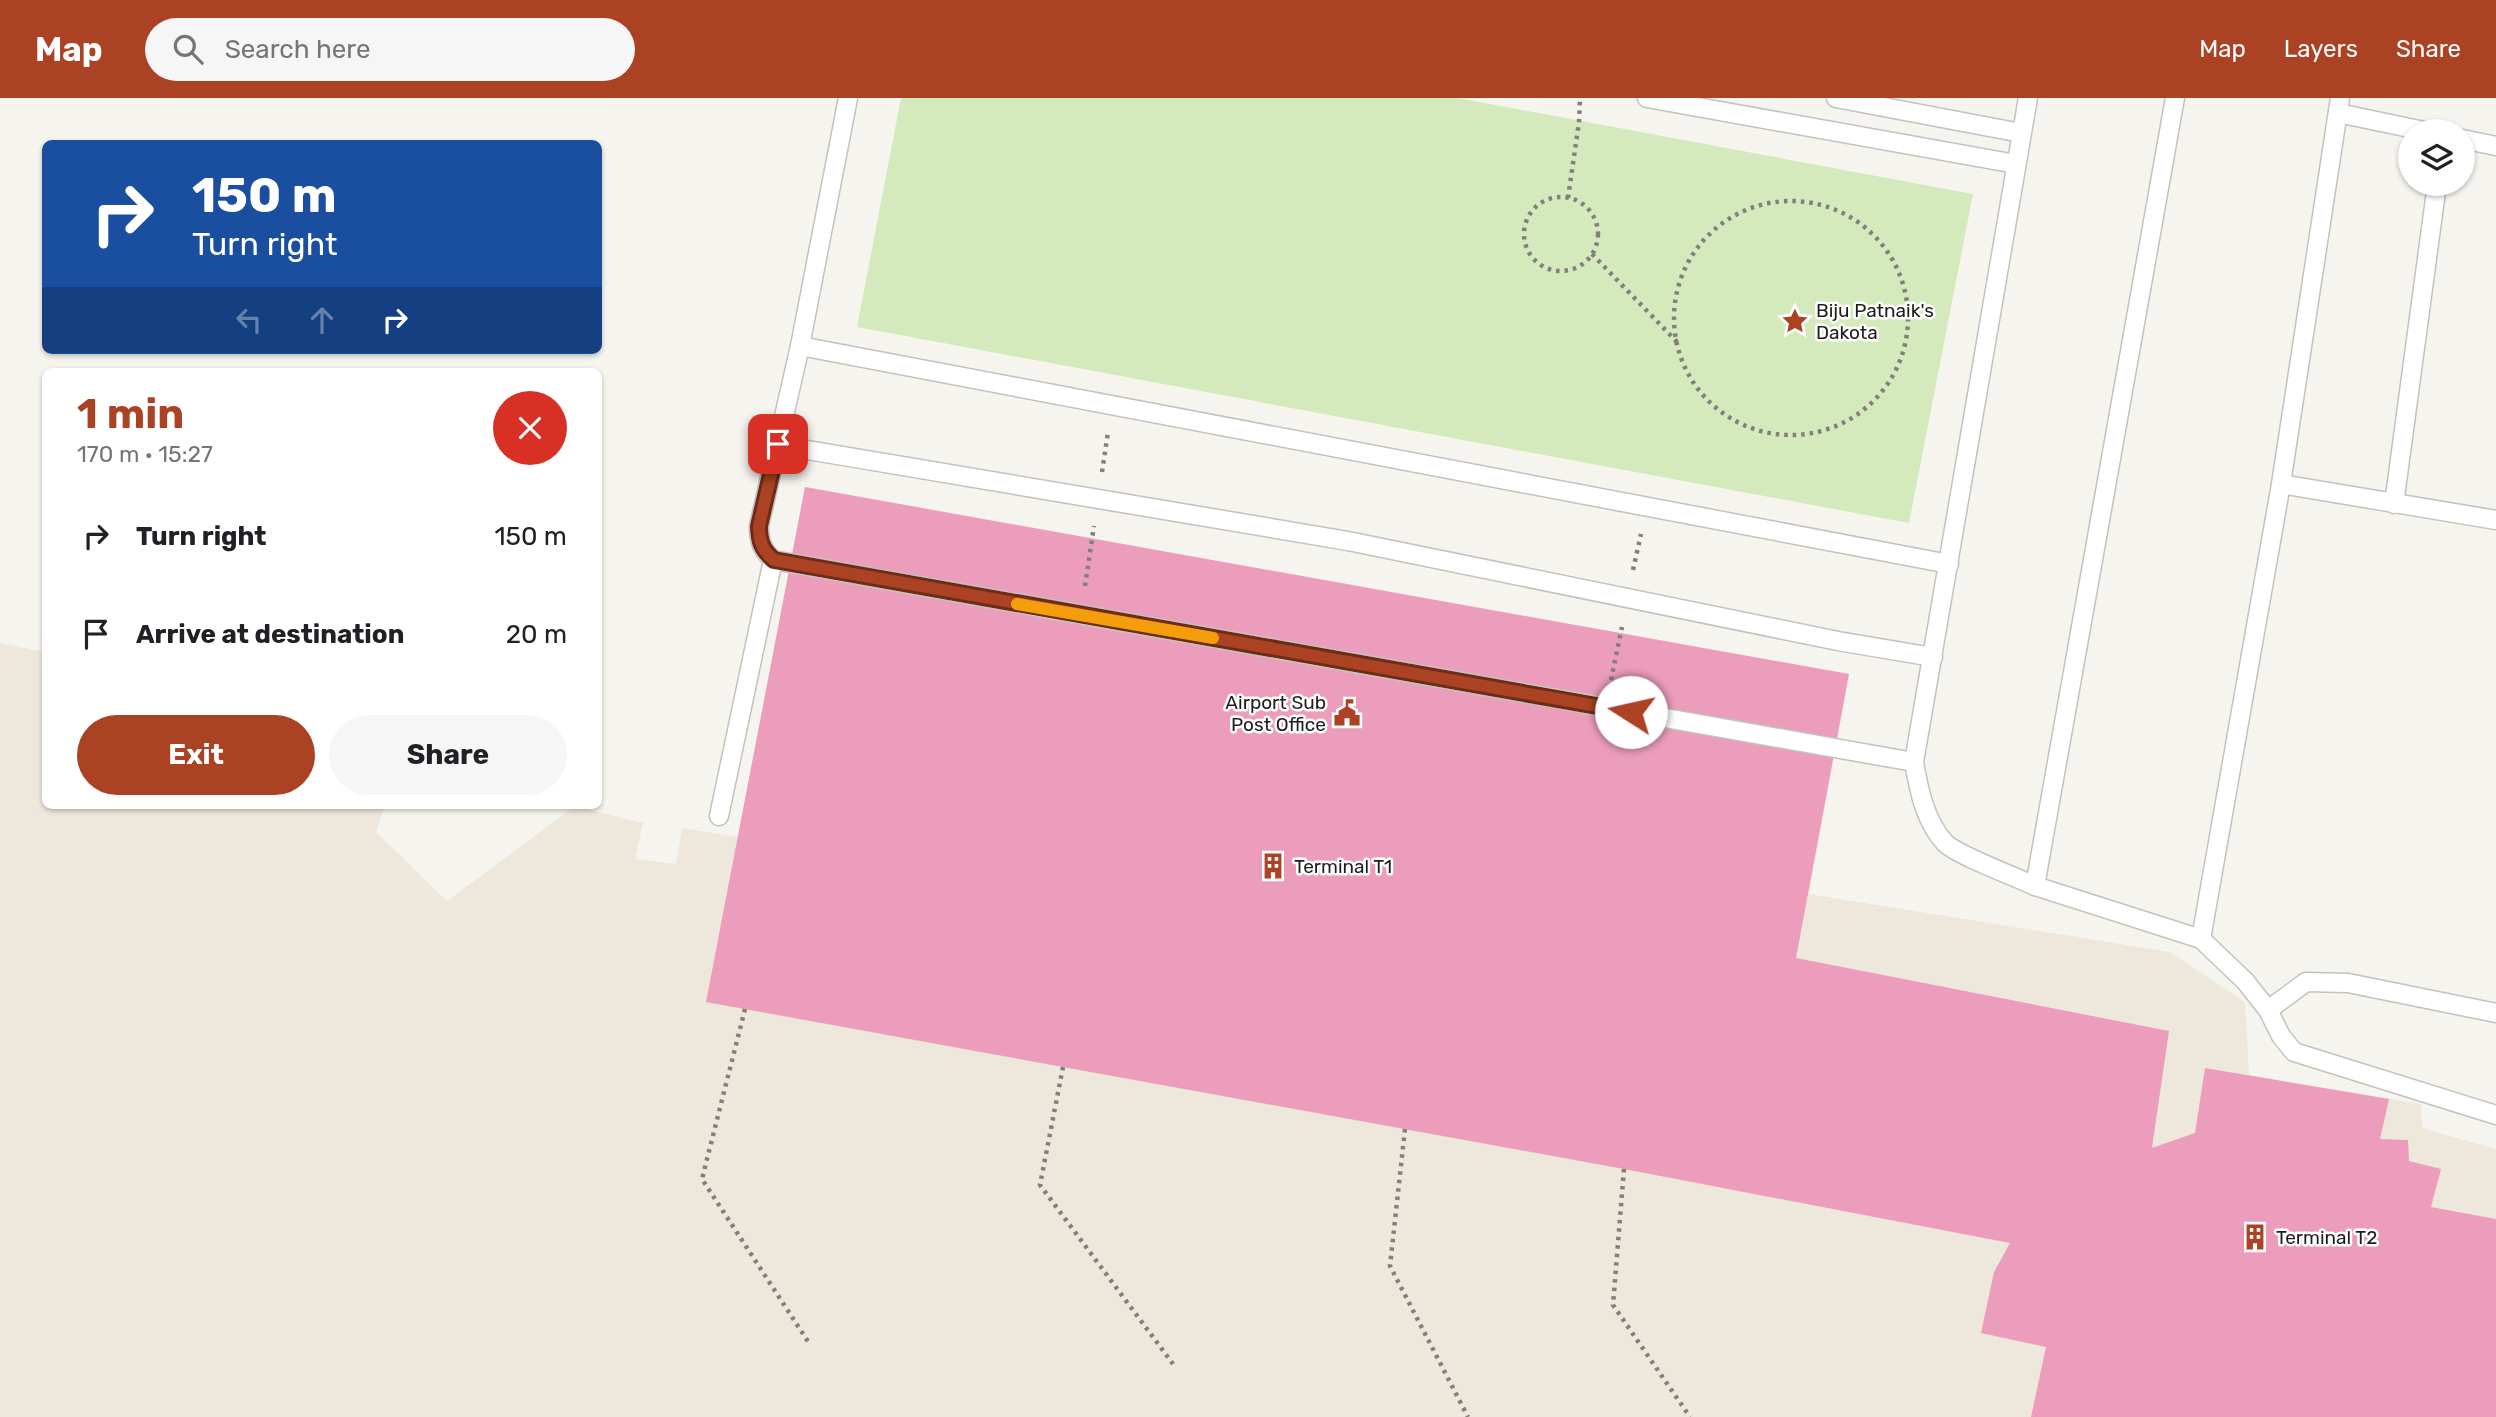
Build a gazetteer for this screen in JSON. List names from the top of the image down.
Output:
{
  "places": {
    "place": ["Biju Patnaik's Dakota"],
    "public building": ["Airport Sub Post Office"],
    "building": ["Terminal T1", "Terminal T2"]
  },
  "page": {
    "header": "Map",
    "search": "Search here",
    "nav": ["Map", "Layers", "Share"],
    "turn": ["150 m", "Turn right"],
    "heading": ["1 min", "170 m · 15:27"],
    "list": [
      {
        "name": "Turn right",
        "value": "150 m"
      },
      {
        "name": "Arrive at destination",
        "value": "20 m"
      }
    ],
    "buttons": ["Exit", "Share"]
  }
}
